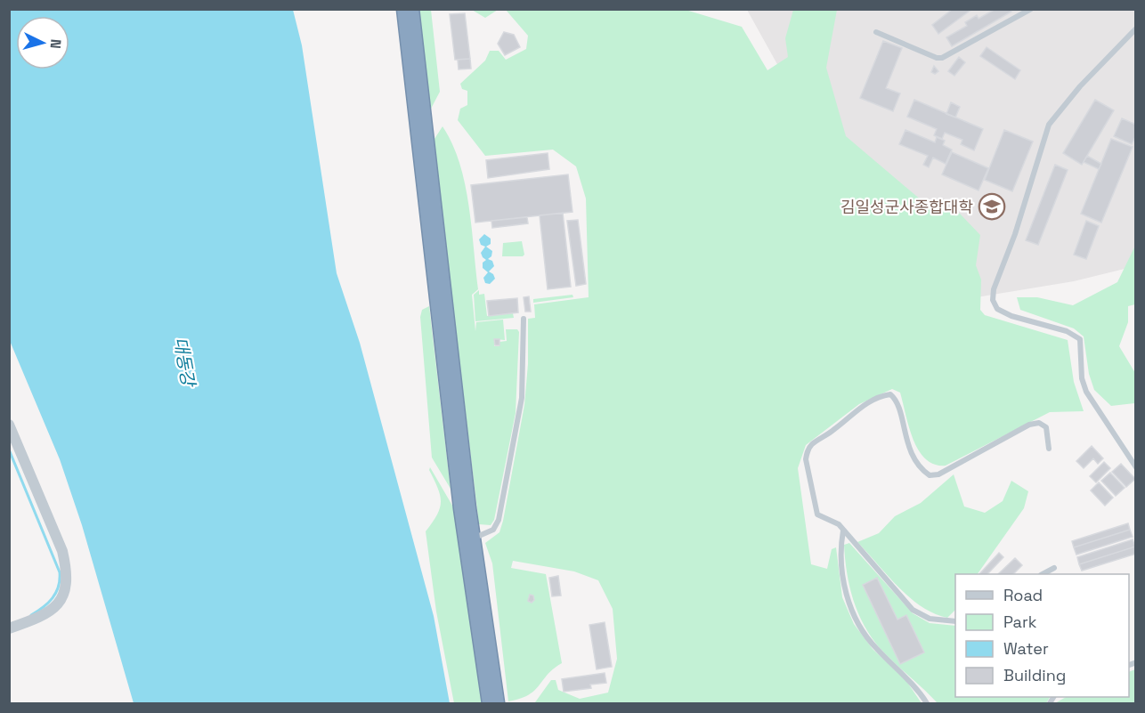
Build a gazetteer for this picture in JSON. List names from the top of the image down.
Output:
{
  "water": ["대동강"],
  "places": {
    "school or university": ["김일성군사종합대학"]
  },
  "legend": [
    "Road",
    "Park",
    "Water",
    "Building"
  ],
  "north": "right"
}
